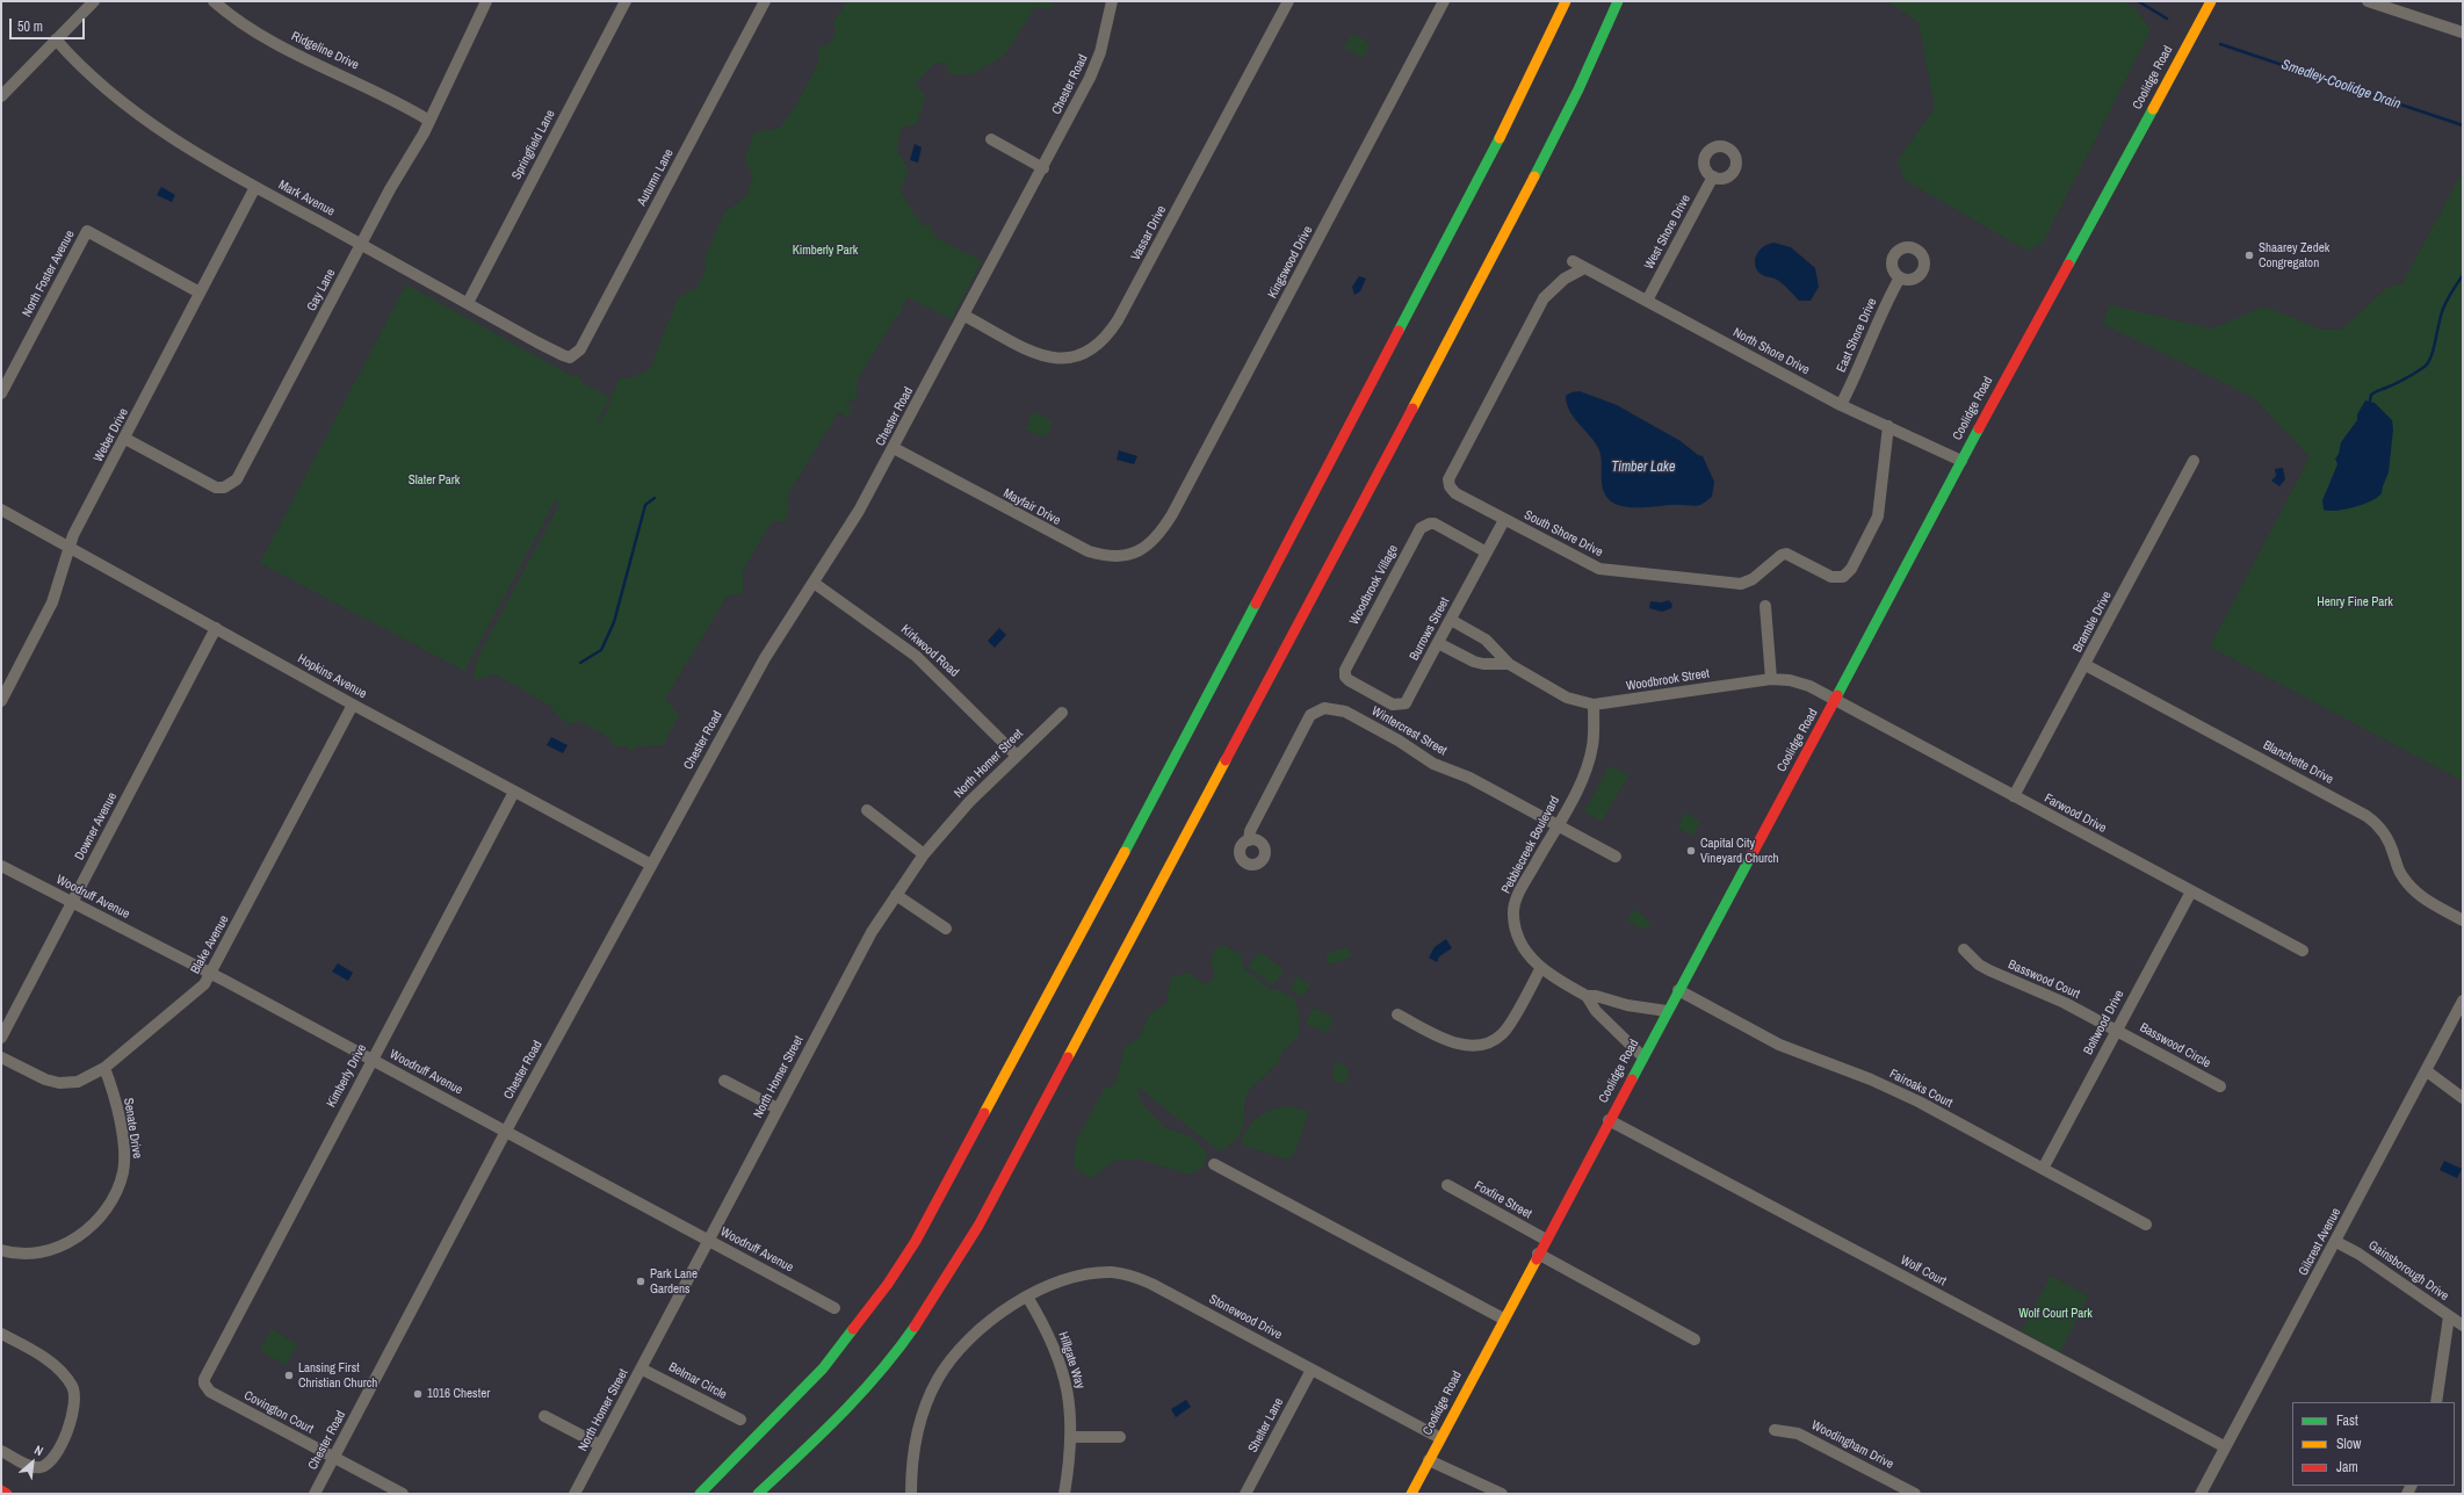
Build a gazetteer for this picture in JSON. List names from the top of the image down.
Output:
{
  "streets": {
    "main road": ["Coolidge Road"],
    "street": [
      "Ridgeline Drive",
      "Chester Road",
      "Springfield Lane",
      "Autumn Lane",
      "Mark Avenue",
      "West Shore Drive",
      "Vassar Drive",
      "Kingswood Drive",
      "North Foster Avenue",
      "Gay Lane",
      "East Shore Drive",
      "North Shore Drive",
      "Weber Drive",
      "Mayfair Drive",
      "South Shore Drive",
      "Woodbrook Village",
      "Bramble Drive",
      "Burrows Street",
      "Kirkwood Road",
      "Hopkins Avenue",
      "Woodbrook Street",
      "Wintercrest Street",
      "Blanchette Drive",
      "North Homer Street",
      "Farwood Drive",
      "Downer Avenue",
      "Pebblecreek Boulevard",
      "Woodruff Avenue",
      "Blake Avenue",
      "Basswood Court",
      "Boltwood Drive",
      "Basswood Circle",
      "Kimberly Drive",
      "Fairoaks Court",
      "Senate Drive",
      "Foxfire Street",
      "Gilcrest Avenue",
      "Wolf Court",
      "Gainsborough Drive",
      "Stonewood Drive",
      "Hillgate Way",
      "Belmar Circle",
      "Covington Court",
      "Shelter Lane",
      "Woodingham Drive"
    ]
  },
  "crossings": [
    ["Ridgeline Drive", "Gay Lane"],
    ["Coolidge Road", "North Shore Drive"],
    ["Coolidge Road", "Woodbrook Street"],
    ["Coolidge Road", "Farwood Drive"],
    ["Coolidge Road", "Pebblecreek Boulevard"],
    ["Coolidge Road", "Fairoaks Court"],
    ["Coolidge Road", "Foxfire Street"],
    ["Coolidge Road", "Wolf Court"],
    ["Coolidge Road", "Stonewood Drive"],
    ["Chester Road", "Vassar Drive"],
    ["Chester Road", "Mayfair Drive"],
    ["Chester Road", "Kirkwood Road"],
    ["Chester Road", "Hopkins Avenue"],
    ["Chester Road", "Woodruff Avenue"],
    ["Chester Road", "Covington Court"],
    ["Springfield Lane", "Mark Avenue"],
    ["Autumn Lane", "Mark Avenue"],
    ["Mark Avenue", "Gay Lane"],
    ["Mark Avenue", "Weber Drive"],
    ["West Shore Drive", "North Shore Drive"],
    ["Kingswood Drive", "Mayfair Drive"],
    ["North Foster Avenue", "Weber Drive"],
    ["Gay Lane", "Weber Drive"],
    ["East Shore Drive", "North Shore Drive"],
    ["North Shore Drive", "South Shore Drive"],
    ["Weber Drive", "Hopkins Avenue"],
    ["South Shore Drive", "Burrows Street"],
    ["Woodbrook Village", "Burrows Street"],
    ["Bramble Drive", "Blanchette Drive"],
    ["Bramble Drive", "Farwood Drive"],
    ["Burrows Street", "Woodbrook Street"],
    ["Kirkwood Road", "North Homer Street"],
    ["Hopkins Avenue", "Downer Avenue"],
    ["Hopkins Avenue", "Blake Avenue"],
    ["Hopkins Avenue", "Kimberly Drive"],
    ["Woodbrook Street", "Farwood Drive"],
    ["Woodbrook Street", "Pebblecreek Boulevard"],
    ["Wintercrest Street", "Pebblecreek Boulevard"],
    ["North Homer Street", "Woodruff Avenue"],
    ["North Homer Street", "Belmar Circle"],
    ["Farwood Drive", "Boltwood Drive"],
    ["Downer Avenue", "Woodruff Avenue"],
    ["Woodruff Avenue", "Blake Avenue"],
    ["Woodruff Avenue", "Kimberly Drive"],
    ["Blake Avenue", "Senate Drive"],
    ["Basswood Court", "Boltwood Drive"],
    ["Basswood Court", "Basswood Circle"],
    ["Boltwood Drive", "Basswood Circle"],
    ["Boltwood Drive", "Fairoaks Court"],
    ["Kimberly Drive", "Covington Court"],
    ["Gilcrest Avenue", "Wolf Court"],
    ["Gilcrest Avenue", "Gainsborough Drive"],
    ["Stonewood Drive", "Hillgate Way"],
    ["Stonewood Drive", "Shelter Lane"]
  ],
  "water": ["Smedley-Coolidge Drain", "Timber Lake"],
  "parks": [
    "Kimberly Park",
    "Slater Park",
    "Henry Fine Park",
    "Wolf Court Park"
  ],
  "places": [
    "Shaarey Zedek Congregaton",
    "Capital City Vineyard Church",
    "Park Lane Gardens",
    "Lansing First Christian Church",
    "1016 Chester"
  ],
  "legend": ["Fast", "Slow", "Jam"],
  "scale_bar": "50 m",
  "north": "top right"
}
